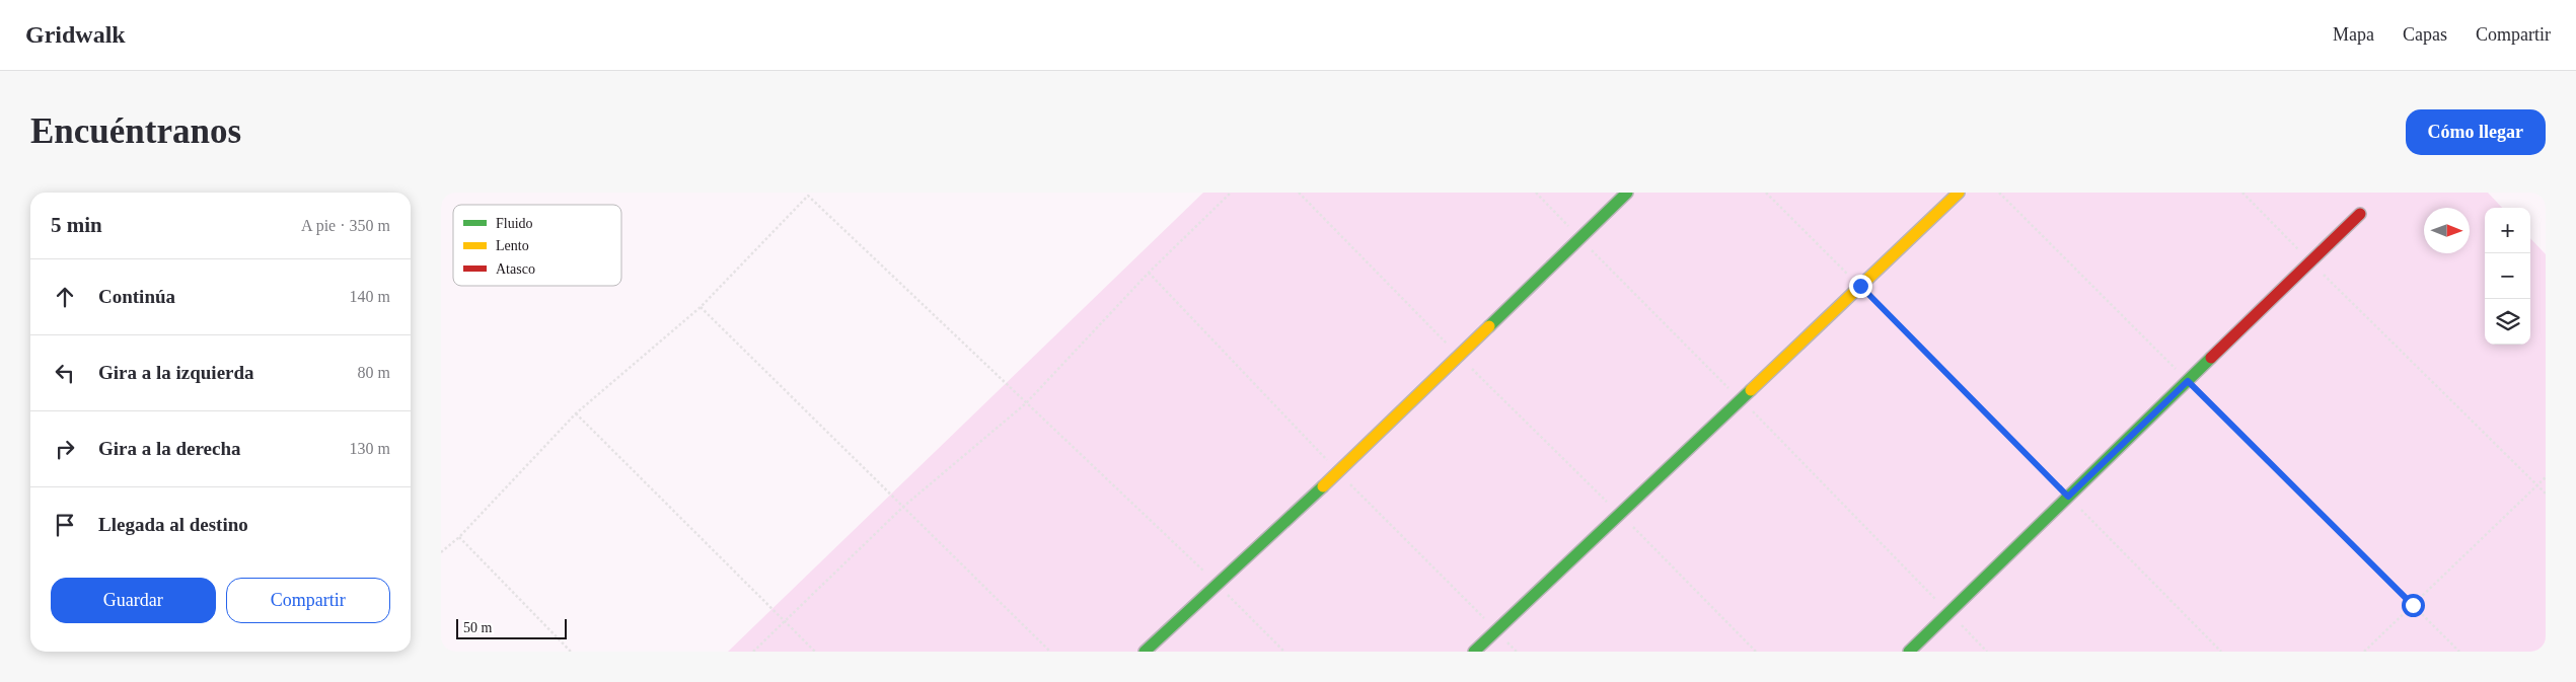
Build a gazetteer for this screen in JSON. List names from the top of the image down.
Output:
{
  "legend": ["Fluido", "Lento", "Atasco"],
  "scale_bar": "50 m",
  "north": "right",
  "page": {
    "header": "Gridwalk",
    "nav": ["Mapa", "Capas", "Compartir"],
    "buttons": [
      "Cómo llegar",
      ["Guardar", "Compartir"]
    ],
    "title": "Encuéntranos",
    "heading": ["5 min", "A pie · 350 m"],
    "map_buttons": ["+", "−"],
    "list": [
      ["Continúa", "140 m"],
      ["Gira a la izquierda", "80 m"],
      ["Gira a la derecha", "130 m"],
      "Llegada al destino"
    ],
    "scale": "50 m"
  }
}
